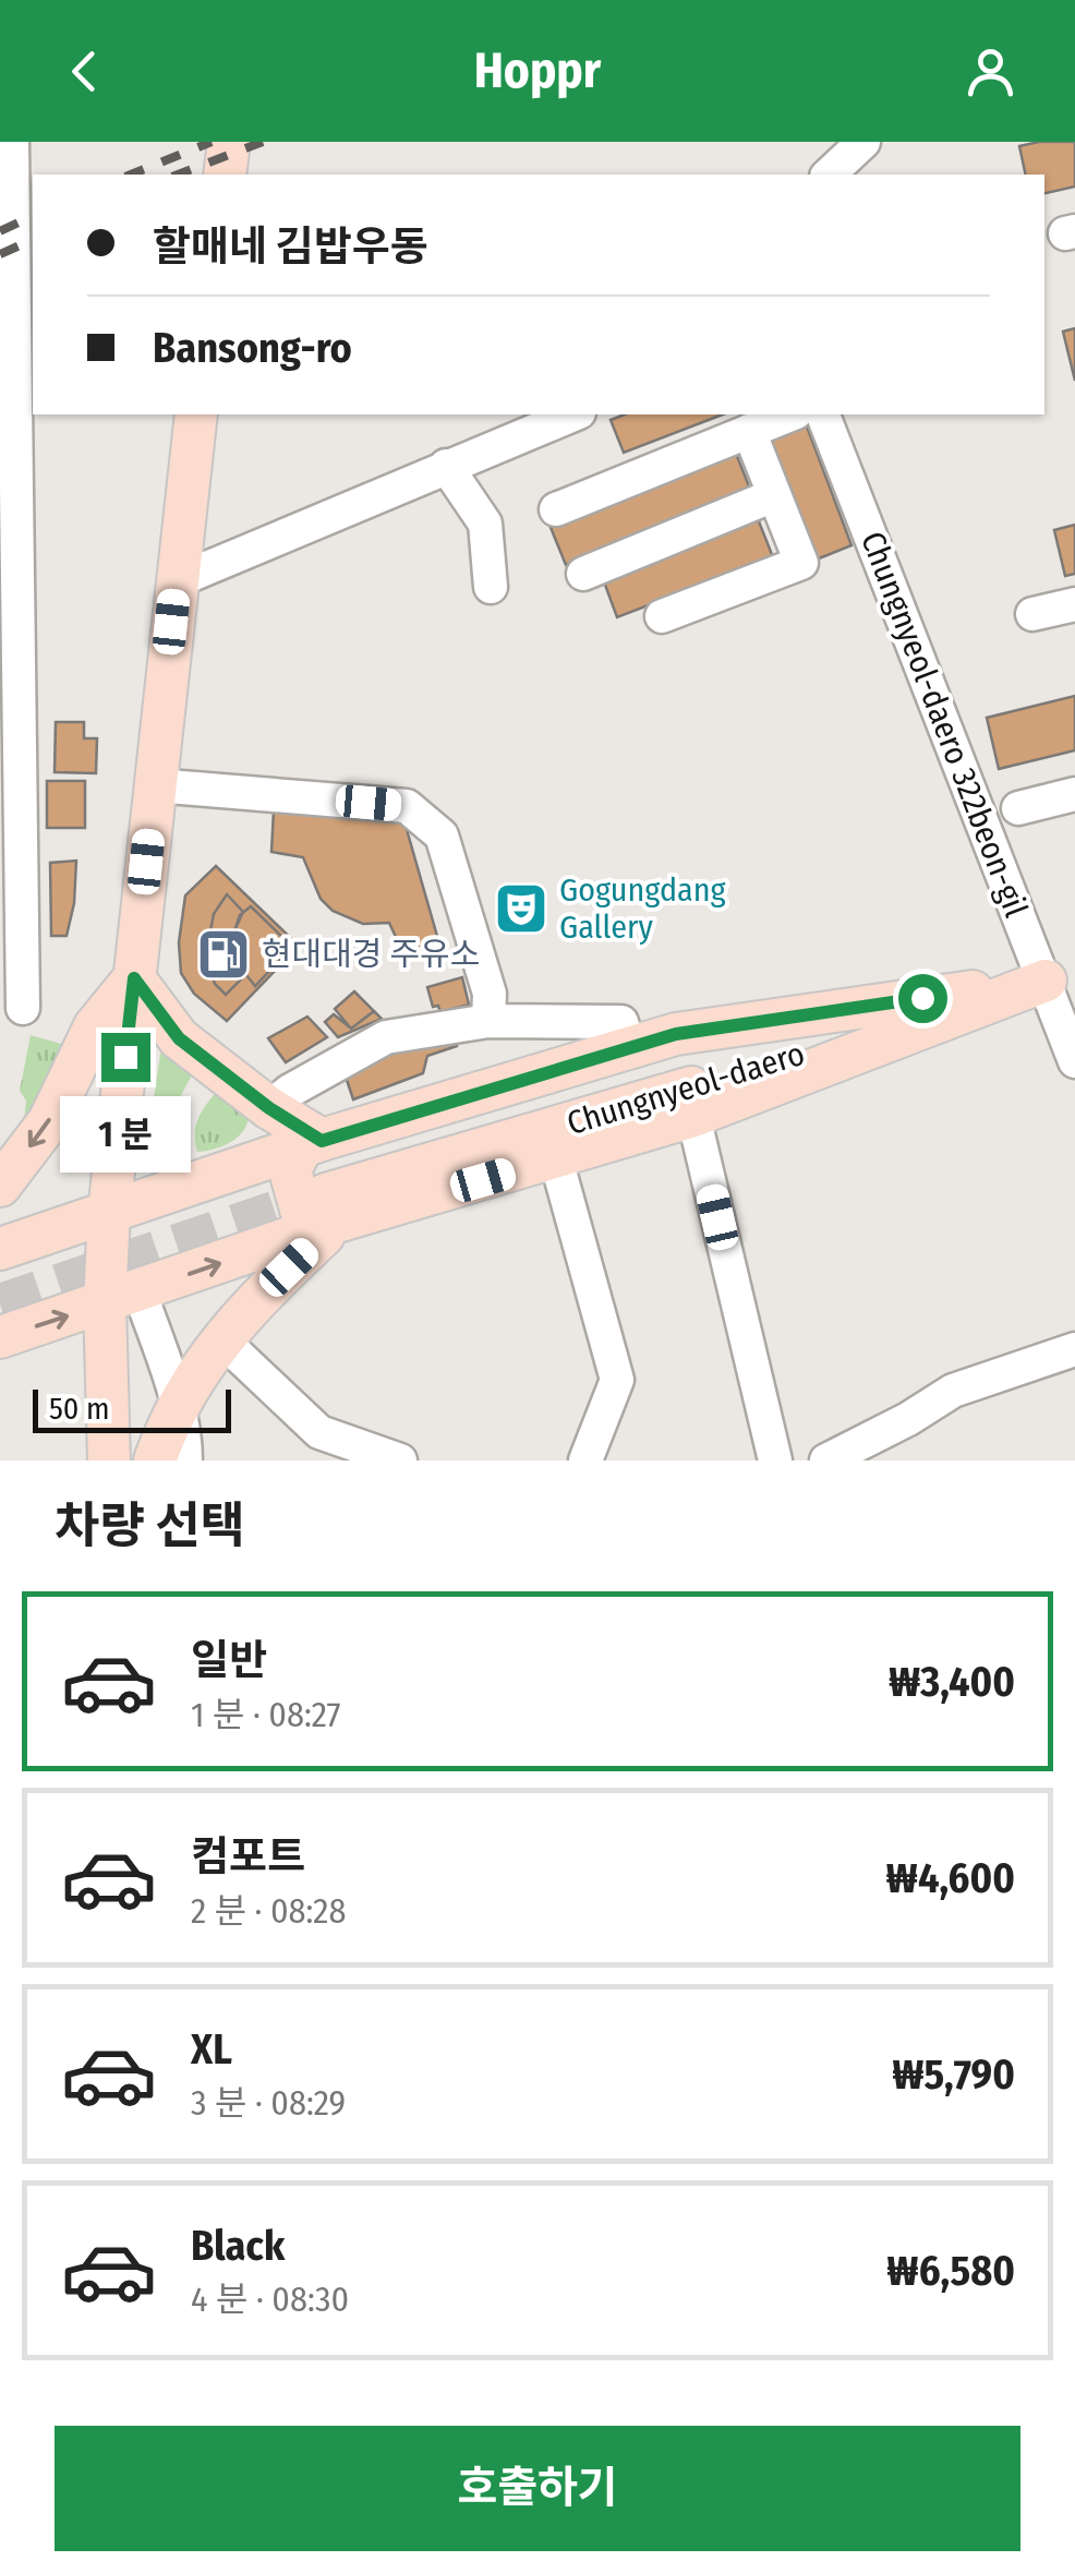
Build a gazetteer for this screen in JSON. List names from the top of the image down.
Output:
{
  "streets": {
    "main road": ["Chungnyeol-daero"],
    "street": ["Chungnyeol-daero 322beon-gil"]
  },
  "crossings": [
    ["Chungnyeol-daero 322beon-gil", "Chungnyeol-daero"]
  ],
  "places": {
    "theatre": ["Gogungdang Gallery"],
    "fuel station": ["현대대경 주유소"]
  },
  "scale_bar": "50 m",
  "page": {
    "header": "Hoppr",
    "banner": ["할매네 김밥우동", "Bansong-ro"],
    "bubble": "1 분",
    "scale": "50 m",
    "heading": "차량 선택",
    "list": [
      {
        "name": "일반",
        "note": "1 분 · 08:27",
        "value": "₩3,400"
      },
      {
        "name": "컴포트",
        "note": "2 분 · 08:28",
        "value": "₩4,600"
      },
      {
        "name": "XL",
        "note": "3 분 · 08:29",
        "value": "₩5,790"
      },
      {
        "name": "Black",
        "note": "4 분 · 08:30",
        "value": "₩6,580"
      }
    ],
    "buttons": "호출하기"
  }
}
